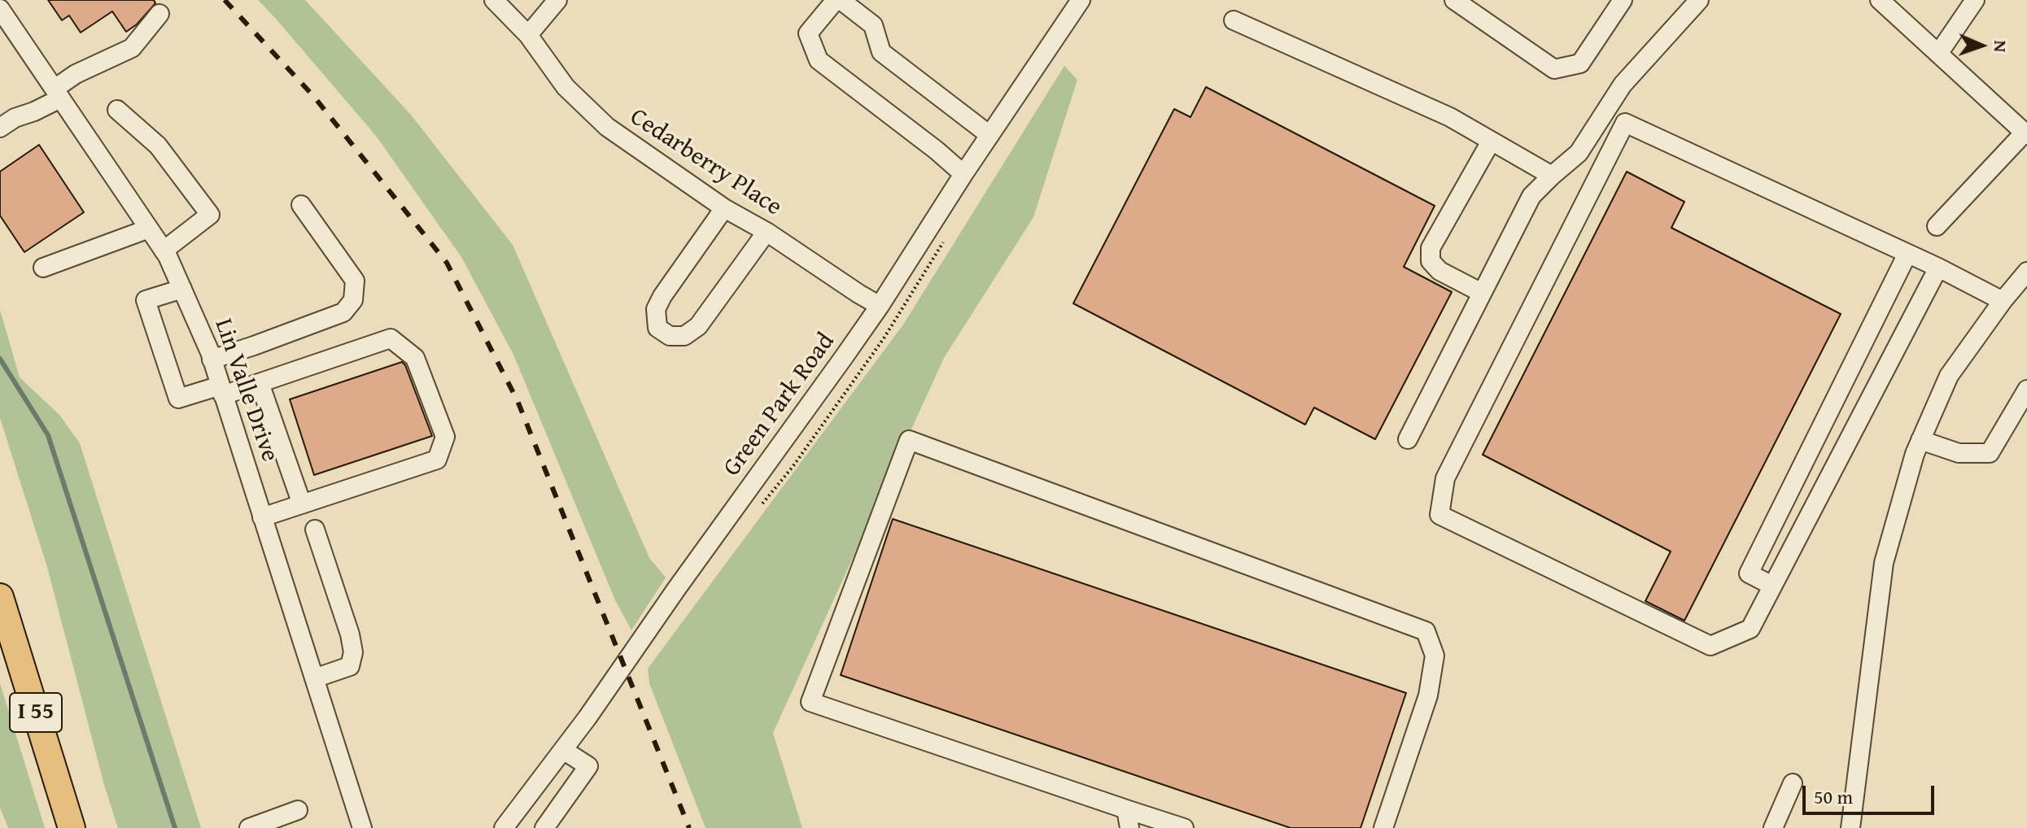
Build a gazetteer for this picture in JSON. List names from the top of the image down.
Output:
{
  "streets": {
    "highway": ["I 55"],
    "street": ["Cedarberry Place", "Lin Valle Drive", "Green Park Road"]
  },
  "crossings": [
    ["Cedarberry Place", "Green Park Road"]
  ],
  "scale_bar": "50 m",
  "north": "right"
}
